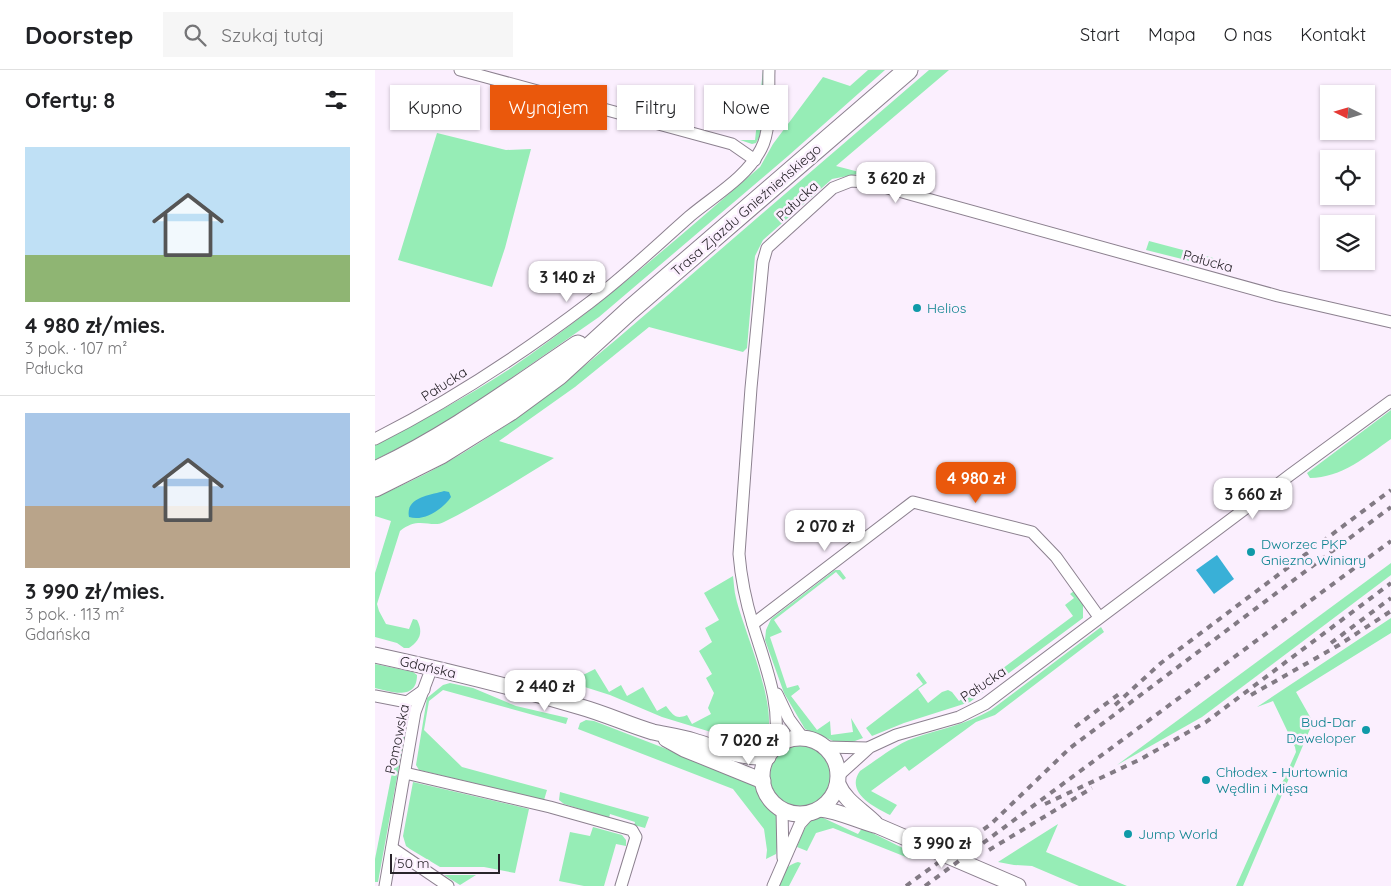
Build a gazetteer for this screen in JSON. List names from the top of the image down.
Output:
{
  "streets": {
    "main road": ["Trasa Zjazdu Gnieźnieńskiego"],
    "street": ["Pałucka", "Gdańska", "Pomowska"]
  },
  "crossings": [
    ["Pałucka", "Gdańska"],
    ["Gdańska", "Pomowska"]
  ],
  "places": [
    "Helios",
    "Dworzec PKP Gniezno Winiary",
    "Bud-Dar Deweloper",
    "Chłodex - Hurtownia Wędlin i Mięsa",
    "Jump World"
  ],
  "scale_bar": "50 m",
  "north": "left",
  "page": {
    "header": "Doorstep",
    "search": "Szukaj tutaj",
    "nav": [
      "Start",
      "Mapa",
      "O nas",
      "Kontakt"
    ],
    "heading": "Oferty: 8",
    "chip": [
      "Kupno",
      "Wynajem",
      "Filtry",
      "Nowe"
    ],
    "list": [
      {
        "name": "4 980 zł/mies.",
        "note": "3 pok. · 107 m² · Pałucka"
      },
      {
        "name": "3 990 zł/mies.",
        "note": "3 pok. · 113 m² · Gdańska"
      }
    ],
    "price": [
      "3 620 zł",
      "3 140 zł",
      "4 980 zł",
      "3 660 zł",
      "2 070 zł",
      "2 440 zł",
      "7 020 zł",
      "3 990 zł"
    ],
    "scale": "50 m"
  }
}
